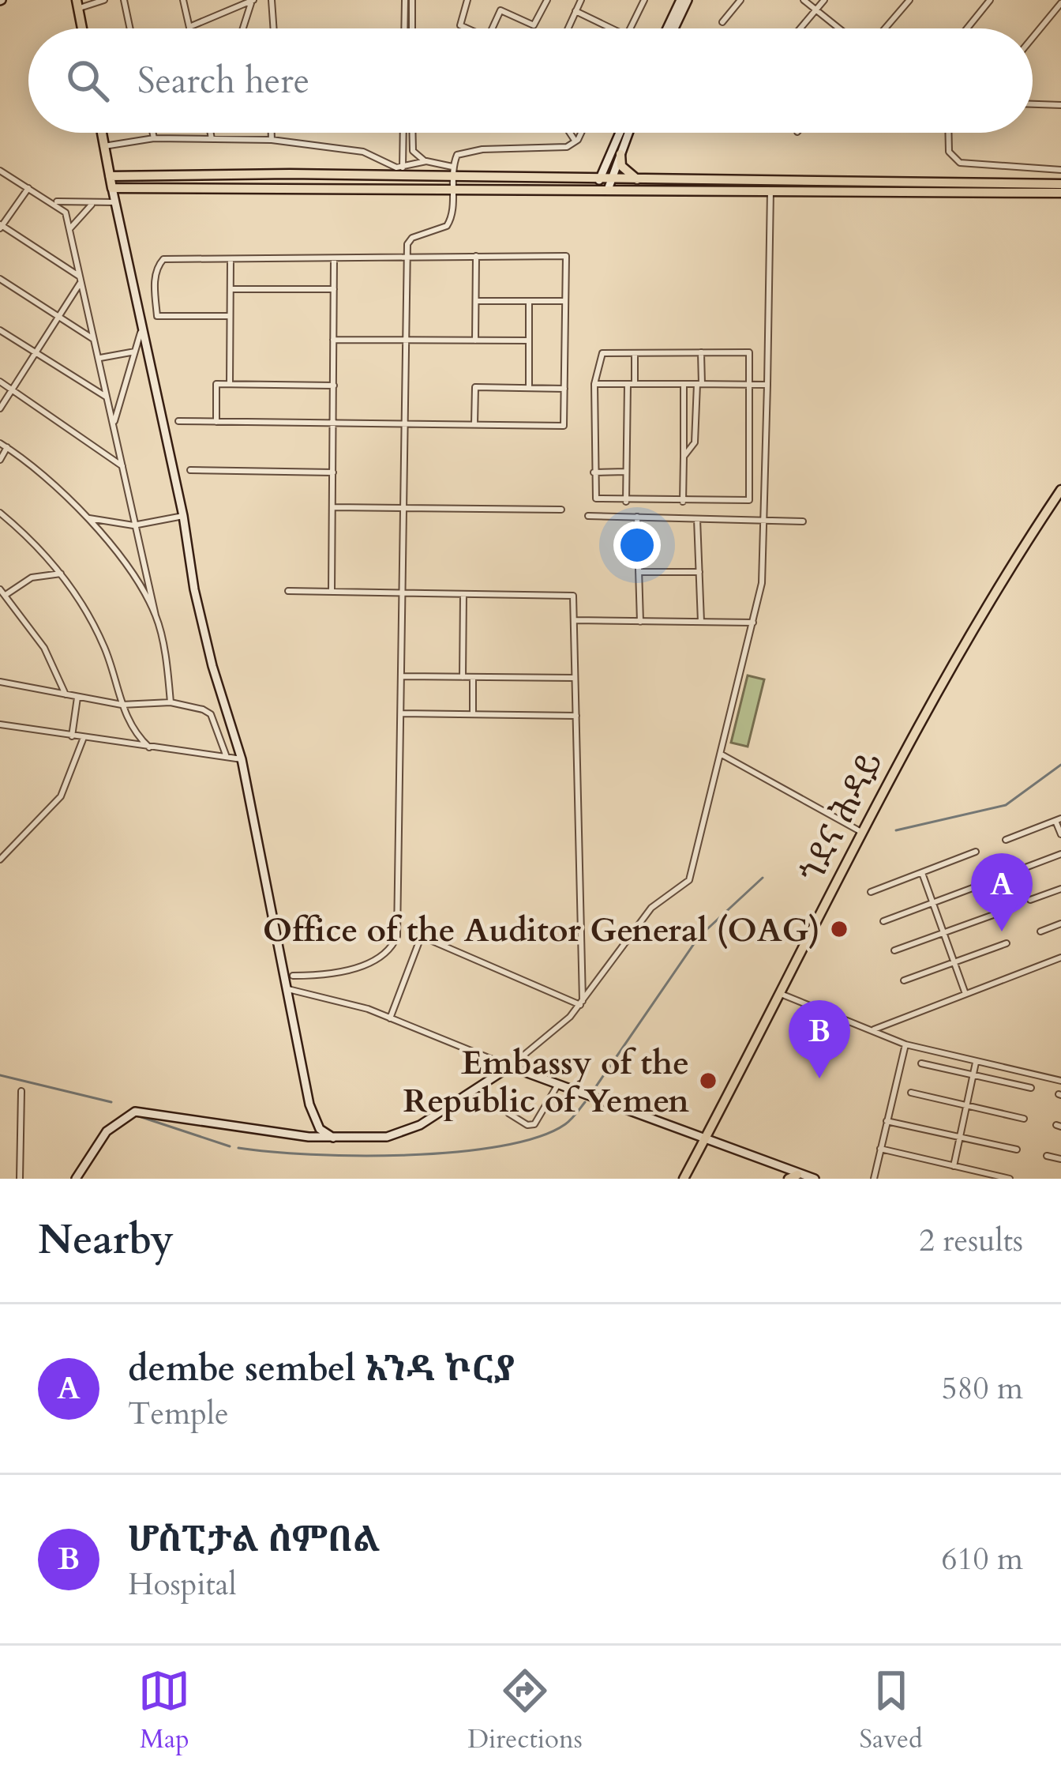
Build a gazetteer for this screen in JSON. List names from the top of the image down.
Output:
{
  "streets": {
    "main road": ["ጎደና ሕዳይ"]
  },
  "places": ["Office of the Auditor General (OAG)", "Embassy of the Republic of Yemen"],
  "page": {
    "search": "Search here",
    "pins": ["A", "B"],
    "heading": ["Nearby", "2 results"],
    "list": [
      {
        "mark": "A",
        "name": "dembe sembel አንዳ ኮርያ",
        "note": "Temple",
        "value": "580 m"
      },
      {
        "mark": "B",
        "name": "ሆስፒታል ሰምበል",
        "note": "Hospital",
        "value": "610 m"
      }
    ],
    "nav": ["Map", "Directions", "Saved"]
  }
}
